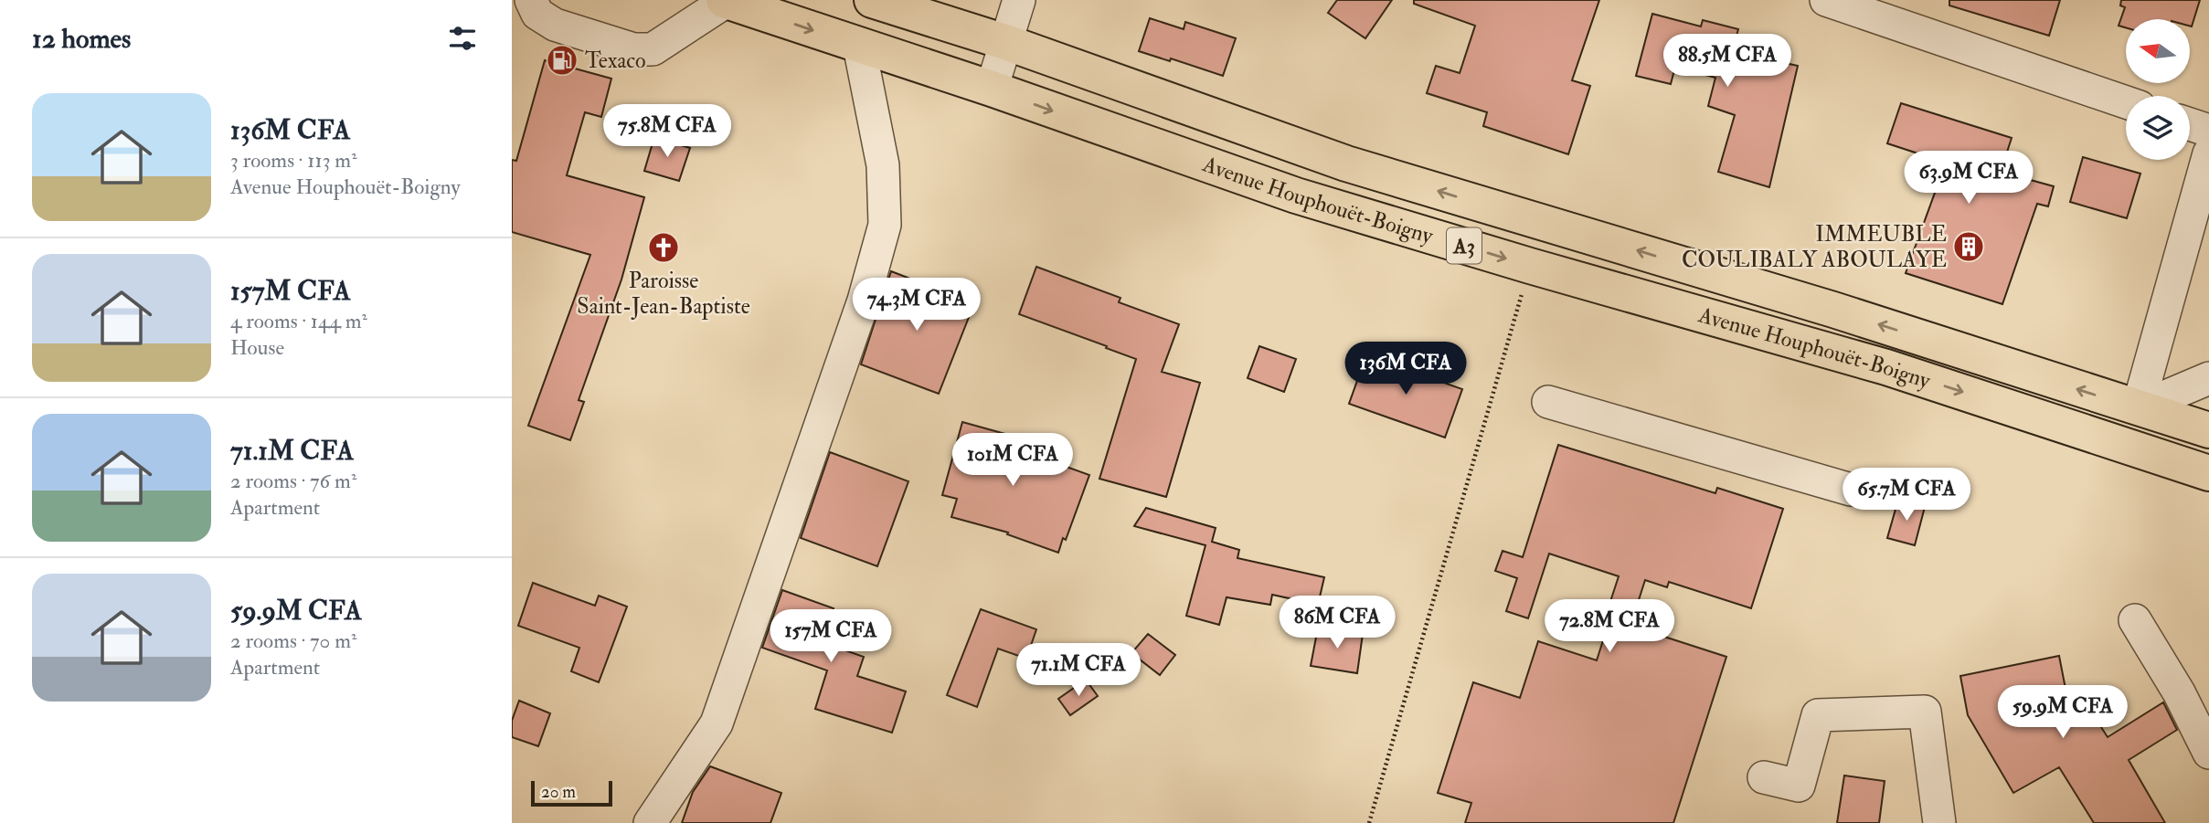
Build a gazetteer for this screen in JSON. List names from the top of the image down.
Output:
{
  "streets": {
    "highway": ["Avenue Houphouët-Boigny", "A3"]
  },
  "places": {
    "fuel station": ["Texaco"],
    "building": ["IMMEUBLE COULIBALY ABOULAYE"],
    "church": ["Paroisse Saint-Jean-Baptiste"]
  },
  "scale_bar": "20 m",
  "north": "left",
  "page": {
    "heading": "12 homes",
    "price": [
      "88.5M CFA",
      "75.8M CFA",
      "63.9M CFA",
      "74.3M CFA",
      "136M CFA",
      "101M CFA",
      "65.7M CFA",
      "86M CFA",
      "72.8M CFA",
      "157M CFA",
      "71.1M CFA",
      "59.9M CFA"
    ],
    "list": [
      {
        "name": "136M CFA",
        "note": "3 rooms · 113 m² · Avenue Houphouët-Boigny"
      },
      {
        "name": "157M CFA",
        "note": "4 rooms · 144 m² · House"
      },
      {
        "name": "71.1M CFA",
        "note": "2 rooms · 76 m² · Apartment"
      },
      {
        "name": "59.9M CFA",
        "note": "2 rooms · 70 m² · Apartment"
      }
    ],
    "scale": "20 m"
  }
}
